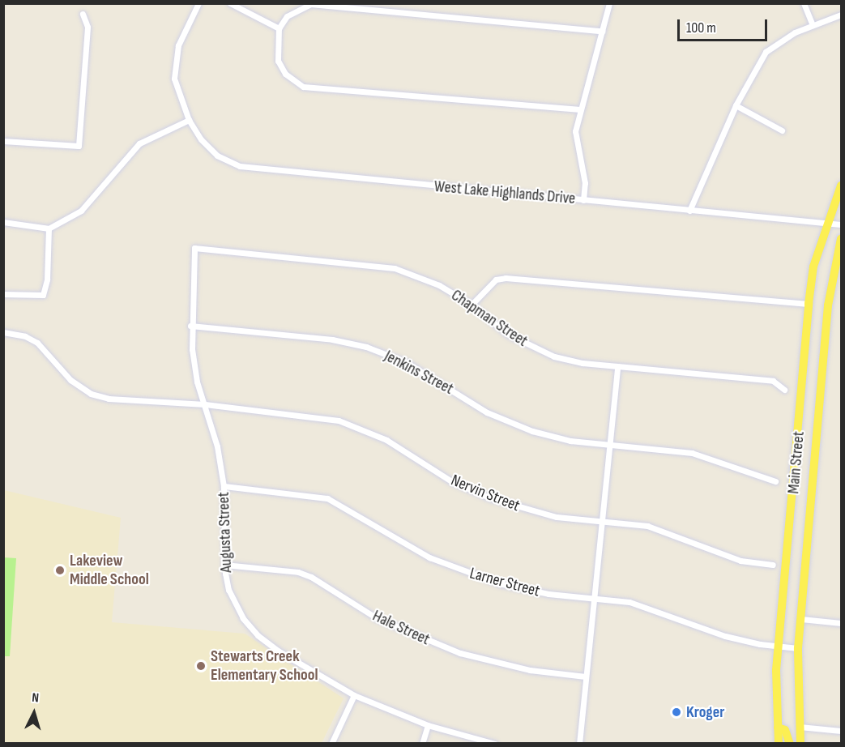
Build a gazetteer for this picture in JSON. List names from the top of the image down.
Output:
{
  "streets": {
    "main road": ["Main Street"],
    "street": [
      "West Lake Highlands Drive",
      "Chapman Street",
      "Jenkins Street",
      "Nervin Street",
      "Augusta Street",
      "Larner Street",
      "Hale Street"
    ]
  },
  "crossings": [
    ["West Lake Highlands Drive", "Main Street"],
    ["Chapman Street", "Augusta Street"],
    ["Jenkins Street", "Augusta Street"],
    ["Main Street", "Larner Street"],
    ["Nervin Street", "Augusta Street"],
    ["Augusta Street", "Larner Street"],
    ["Augusta Street", "Hale Street"]
  ],
  "places": ["Lakeview Middle School", "Stewarts Creek Elementary School", "Kroger"],
  "scale_bar": "100 m",
  "north": "top"
}
